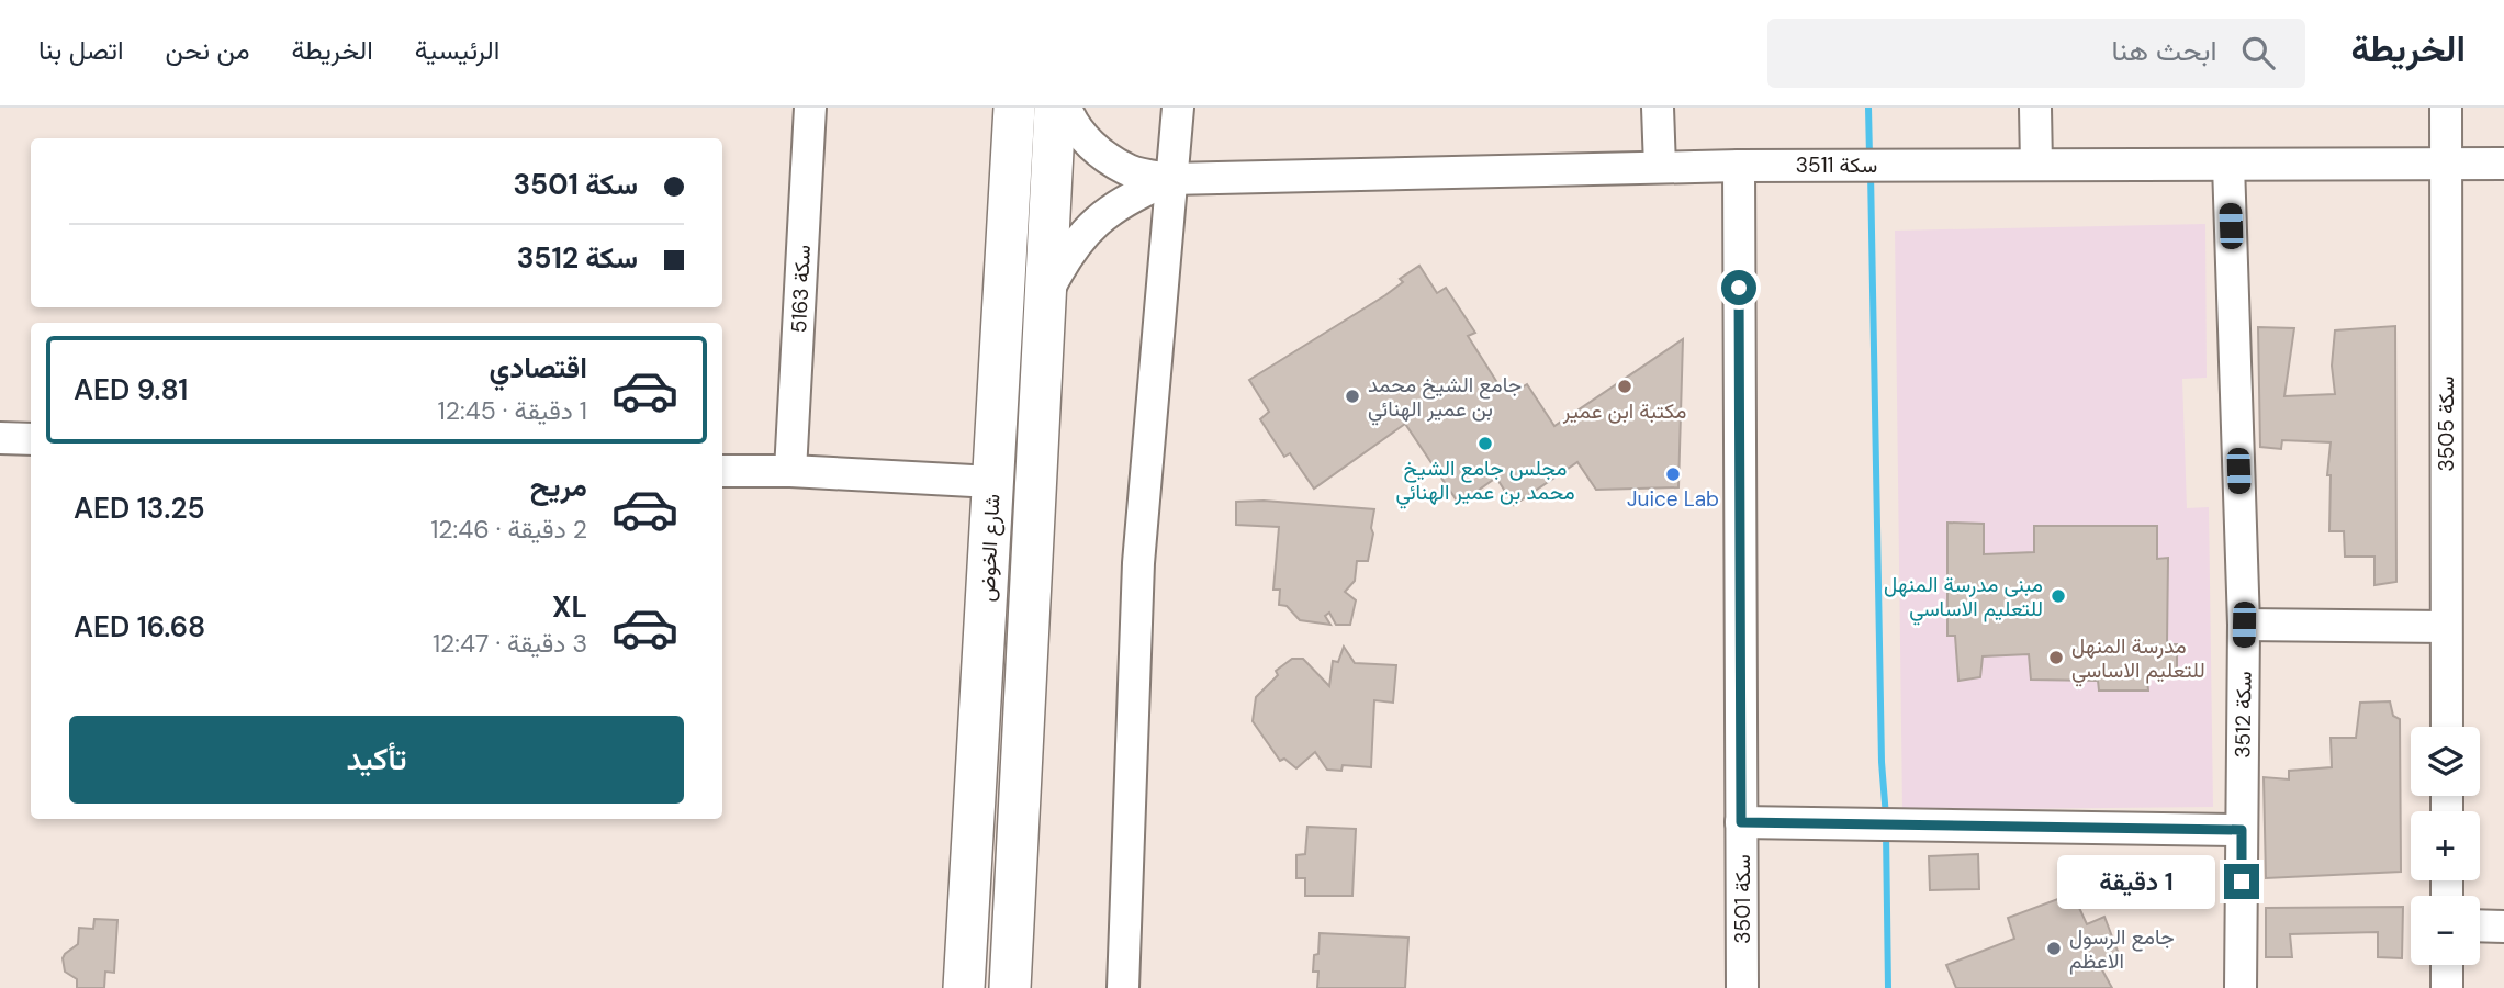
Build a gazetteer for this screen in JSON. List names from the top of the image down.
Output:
{
  "streets": {
    "main road": ["شارع الخوض"],
    "street": [
      "سكة 3511",
      "سكة 5163",
      "سكة 3505",
      "سكة 3512",
      "سكة 3501"
    ]
  },
  "crossings": [
    ["سكة 3511", "سكة 3505"],
    ["سكة 3511", "سكة 3512"],
    ["سكة 3511", "سكة 3501"]
  ],
  "places": [
    "مكتبة ابن عمير",
    "جامع الشيخ محمد بن عمير الهنائي",
    "مجلس جامع الشيخ محمد بن عمير الهنائي",
    "Juice Lab",
    "مبنى مدرسة المنهل للتعليم الاساسي",
    "مدرسة المنهل للتعليم الاساسي",
    "جامع الرسول الاعظم"
  ],
  "page": {
    "header": "الخريطة",
    "search": "ابحث هنا",
    "nav": [
      "الرئيسية",
      "الخريطة",
      "من نحن",
      "اتصل بنا"
    ],
    "banner": ["سكة 3501", "سكة 3512"],
    "list": [
      {
        "name": "اقتصادي",
        "note": "1 دقيقة · 12:45",
        "value": "AED 9.81"
      },
      {
        "name": "مريح",
        "note": "2 دقيقة · 12:46",
        "value": "AED 13.25"
      },
      {
        "name": "XL",
        "note": "3 دقيقة · 12:47",
        "value": "AED 16.68"
      }
    ],
    "buttons": "تأكيد",
    "map_buttons": ["+", "−"],
    "bubble": "1 دقيقة"
  }
}
